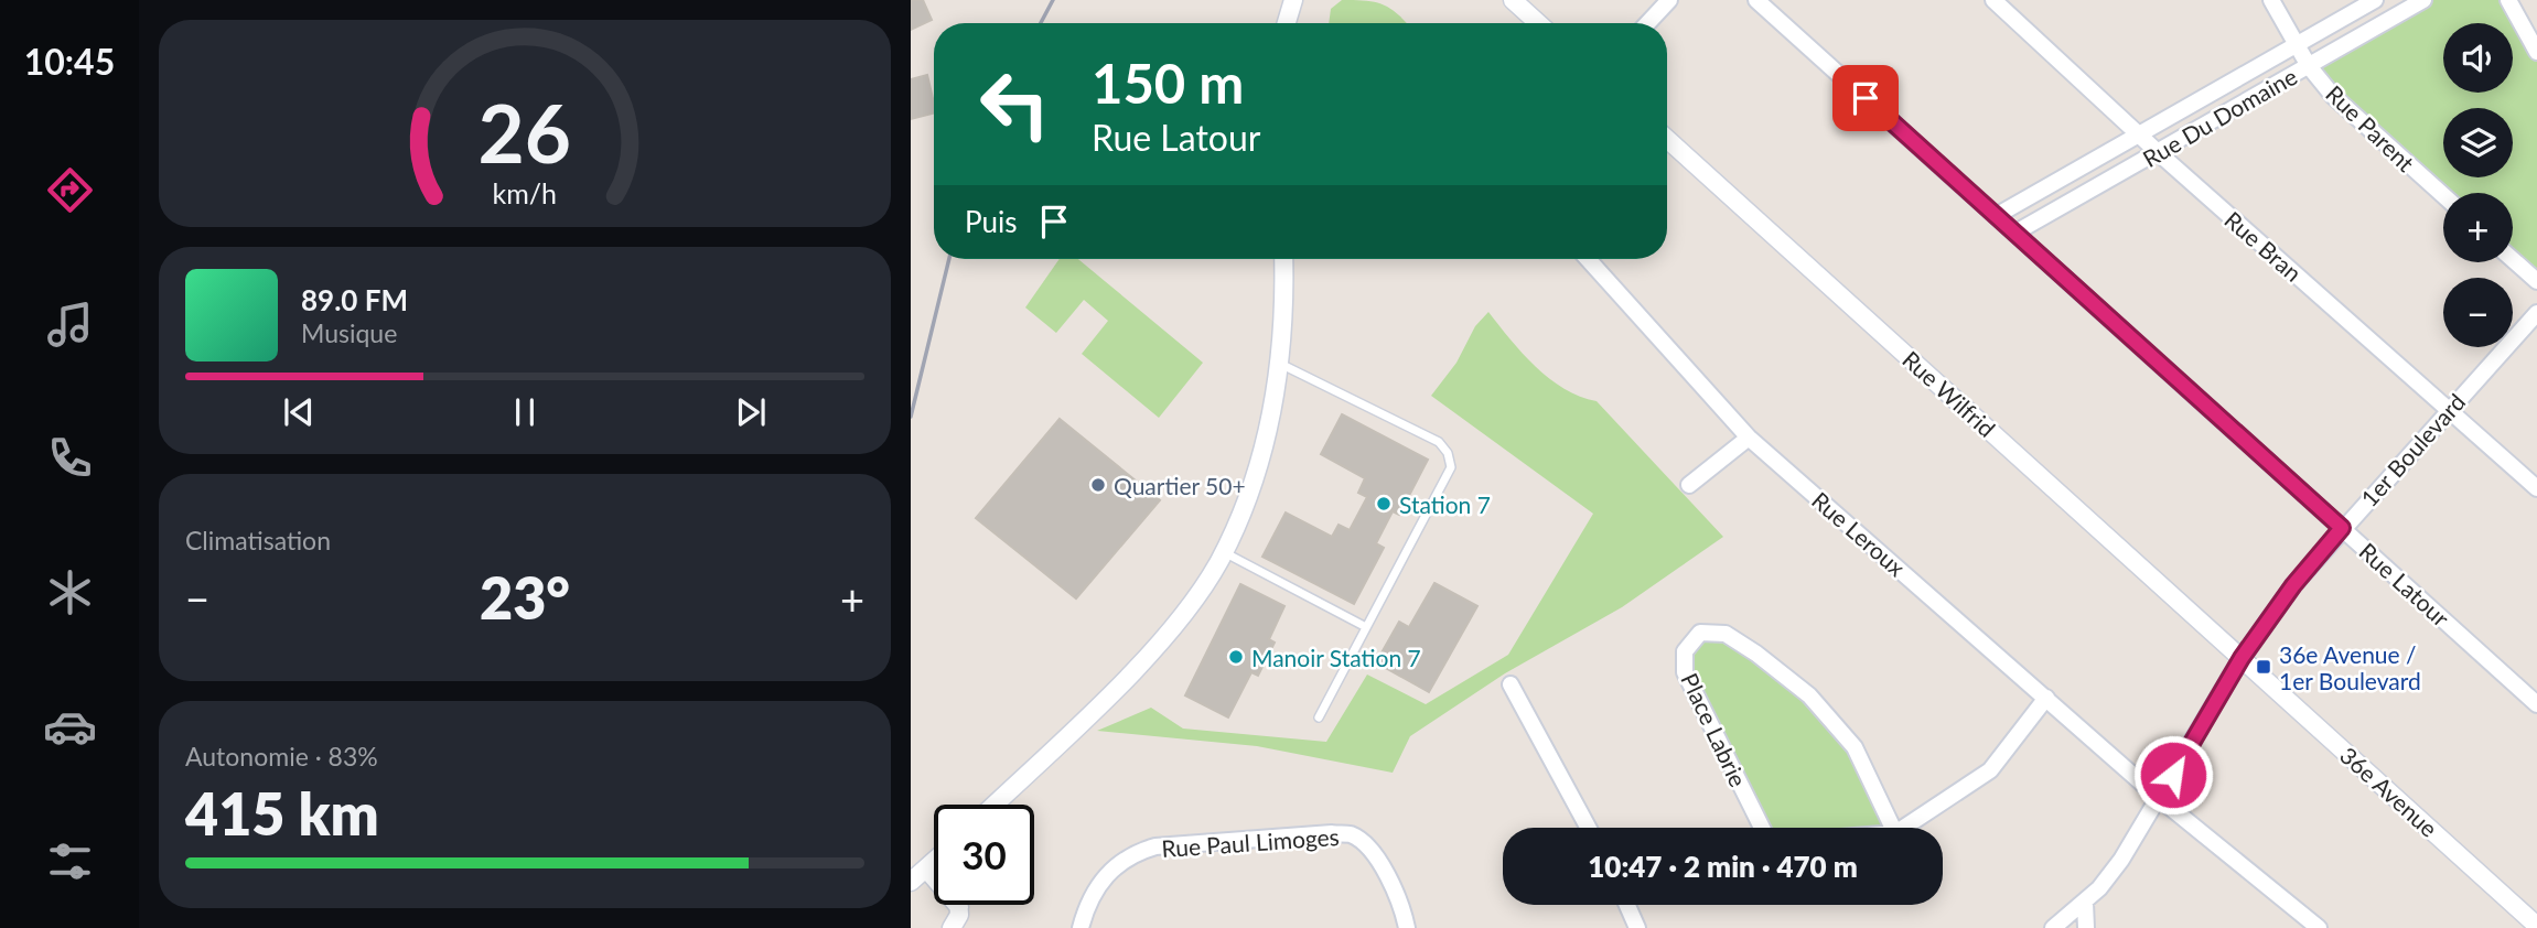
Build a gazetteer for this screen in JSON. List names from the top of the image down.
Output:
{
  "streets": {
    "street": [
      "Rue Du Domaine",
      "Rue Parent",
      "Rue Bran",
      "Rue Wilfrid",
      "1er Boulevard",
      "Rue Leroux",
      "Rue Latour",
      "Place Labrie",
      "36e Avenue",
      "Rue Paul Limoges"
    ]
  },
  "crossings": [
    ["Rue Du Domaine", "Rue Parent"],
    ["Rue Du Domaine", "Rue Bran"],
    ["Rue Du Domaine", "Rue Latour"],
    ["Rue Bran", "1er Boulevard"],
    ["Rue Wilfrid", "1er Boulevard"],
    ["Rue Wilfrid", "36e Avenue"],
    ["1er Boulevard", "Rue Leroux"],
    ["1er Boulevard", "Rue Latour"],
    ["1er Boulevard", "36e Avenue"]
  ],
  "places": {
    "other": ["Quartier 50+", "Station 7", "Manoir Station 7"],
    "transit": ["36e Avenue / 1er Boulevard"]
  },
  "page": {
    "tabs": "10:45",
    "map_buttons": ["+", "−"],
    "turn": ["150 m", "Rue Latour"],
    "then": "Puis",
    "song": ["89.0 FM", "Musique"],
    "tile": [
      "Climatisation",
      ["Autonomie · 83%", "415 km"]
    ],
    "heat": ["−", "23°", "+"],
    "limit": "30",
    "trip": "10:47 · 2 min · 470 m",
    "gauge": ["26", "km/h"]
  }
}
